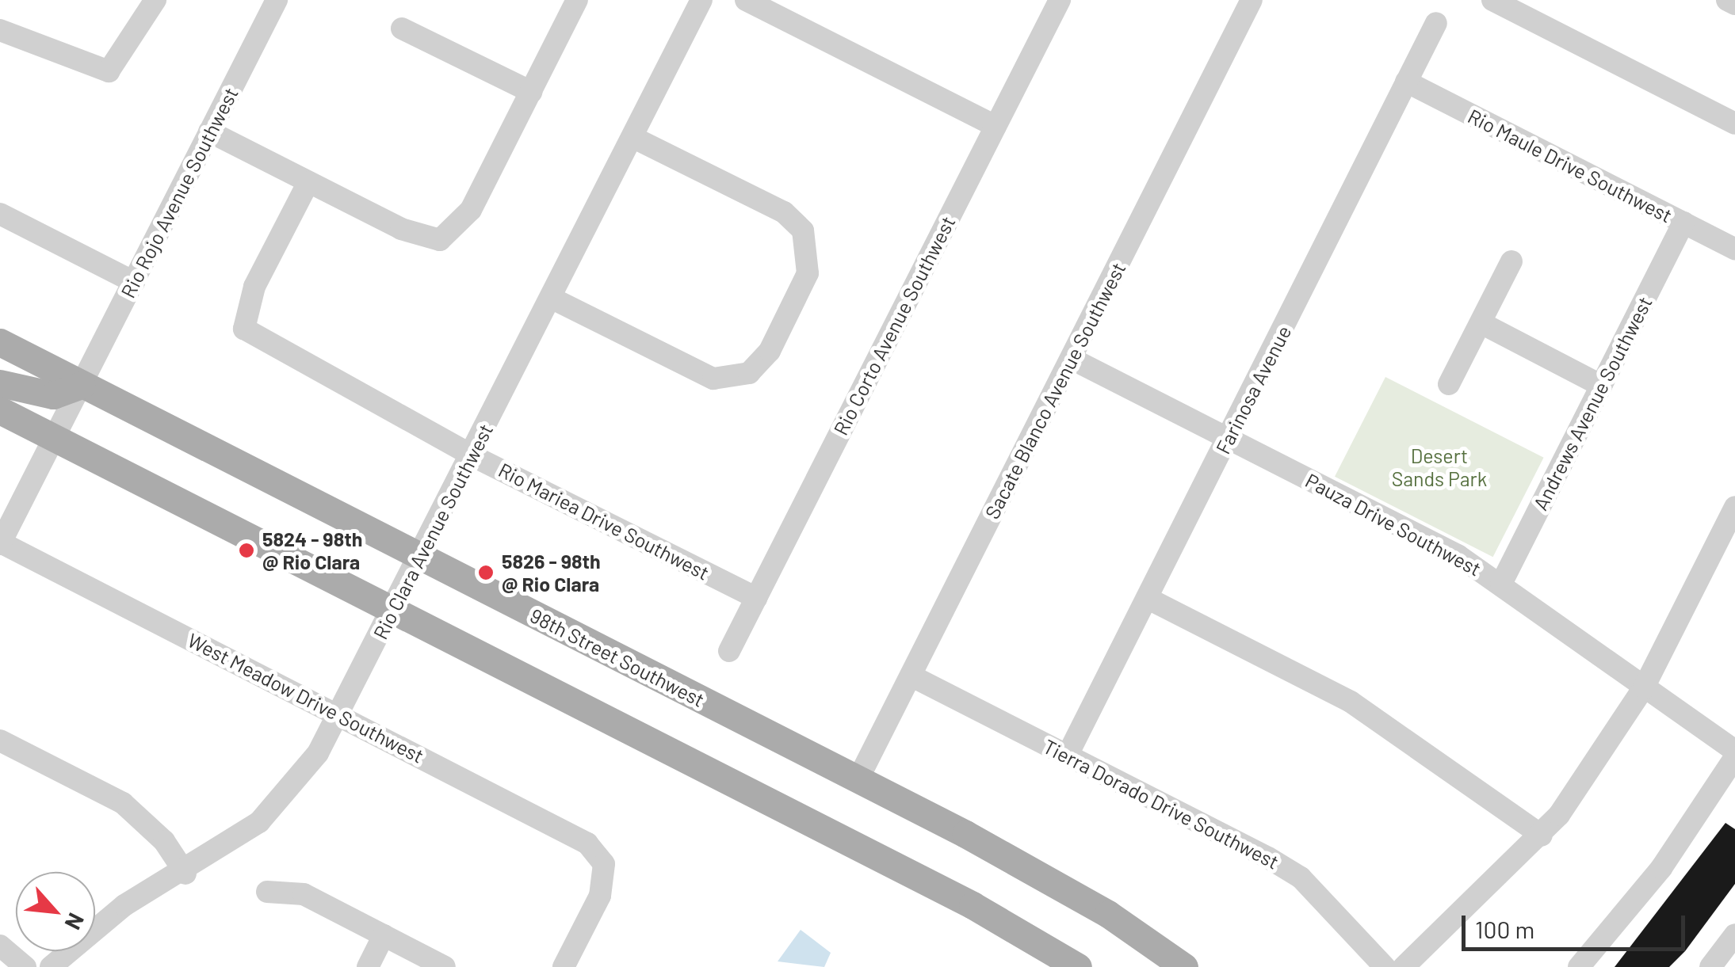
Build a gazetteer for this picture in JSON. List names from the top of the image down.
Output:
{
  "streets": {
    "main road": ["98th Street Southwest"],
    "street": [
      "Rio Maule Drive Southwest",
      "Rio Rojo Avenue Southwest",
      "Rio Corto Avenue Southwest",
      "Farinosa Avenue",
      "Sacate Blanco Avenue Southwest",
      "Andrews Avenue Southwest",
      "Rio Mariea Drive Southwest",
      "Pauza Drive Southwest",
      "Rio Clara Avenue Southwest",
      "West Meadow Drive Southwest",
      "Tierra Dorado Drive Southwest"
    ]
  },
  "crossings": [
    ["Rio Maule Drive Southwest", "Farinosa Avenue"],
    ["Rio Maule Drive Southwest", "Andrews Avenue Southwest"],
    ["Rio Rojo Avenue Southwest", "98th Street Southwest"],
    ["Rio Rojo Avenue Southwest", "West Meadow Drive Southwest"],
    ["Rio Corto Avenue Southwest", "Rio Mariea Drive Southwest"],
    ["Farinosa Avenue", "Pauza Drive Southwest"],
    ["Farinosa Avenue", "Tierra Dorado Drive Southwest"],
    ["Sacate Blanco Avenue Southwest", "Pauza Drive Southwest"],
    ["Sacate Blanco Avenue Southwest", "98th Street Southwest"],
    ["Sacate Blanco Avenue Southwest", "Tierra Dorado Drive Southwest"],
    ["Andrews Avenue Southwest", "Pauza Drive Southwest"],
    ["Rio Mariea Drive Southwest", "Rio Clara Avenue Southwest"],
    ["Rio Clara Avenue Southwest", "98th Street Southwest"],
    ["Rio Clara Avenue Southwest", "West Meadow Drive Southwest"]
  ],
  "parks": ["Desert Sands Park"],
  "places": ["5824 - 98th @ Rio Clara", "5826 - 98th @ Rio Clara"],
  "scale_bar": "100 m",
  "north": "bottom right"
}
